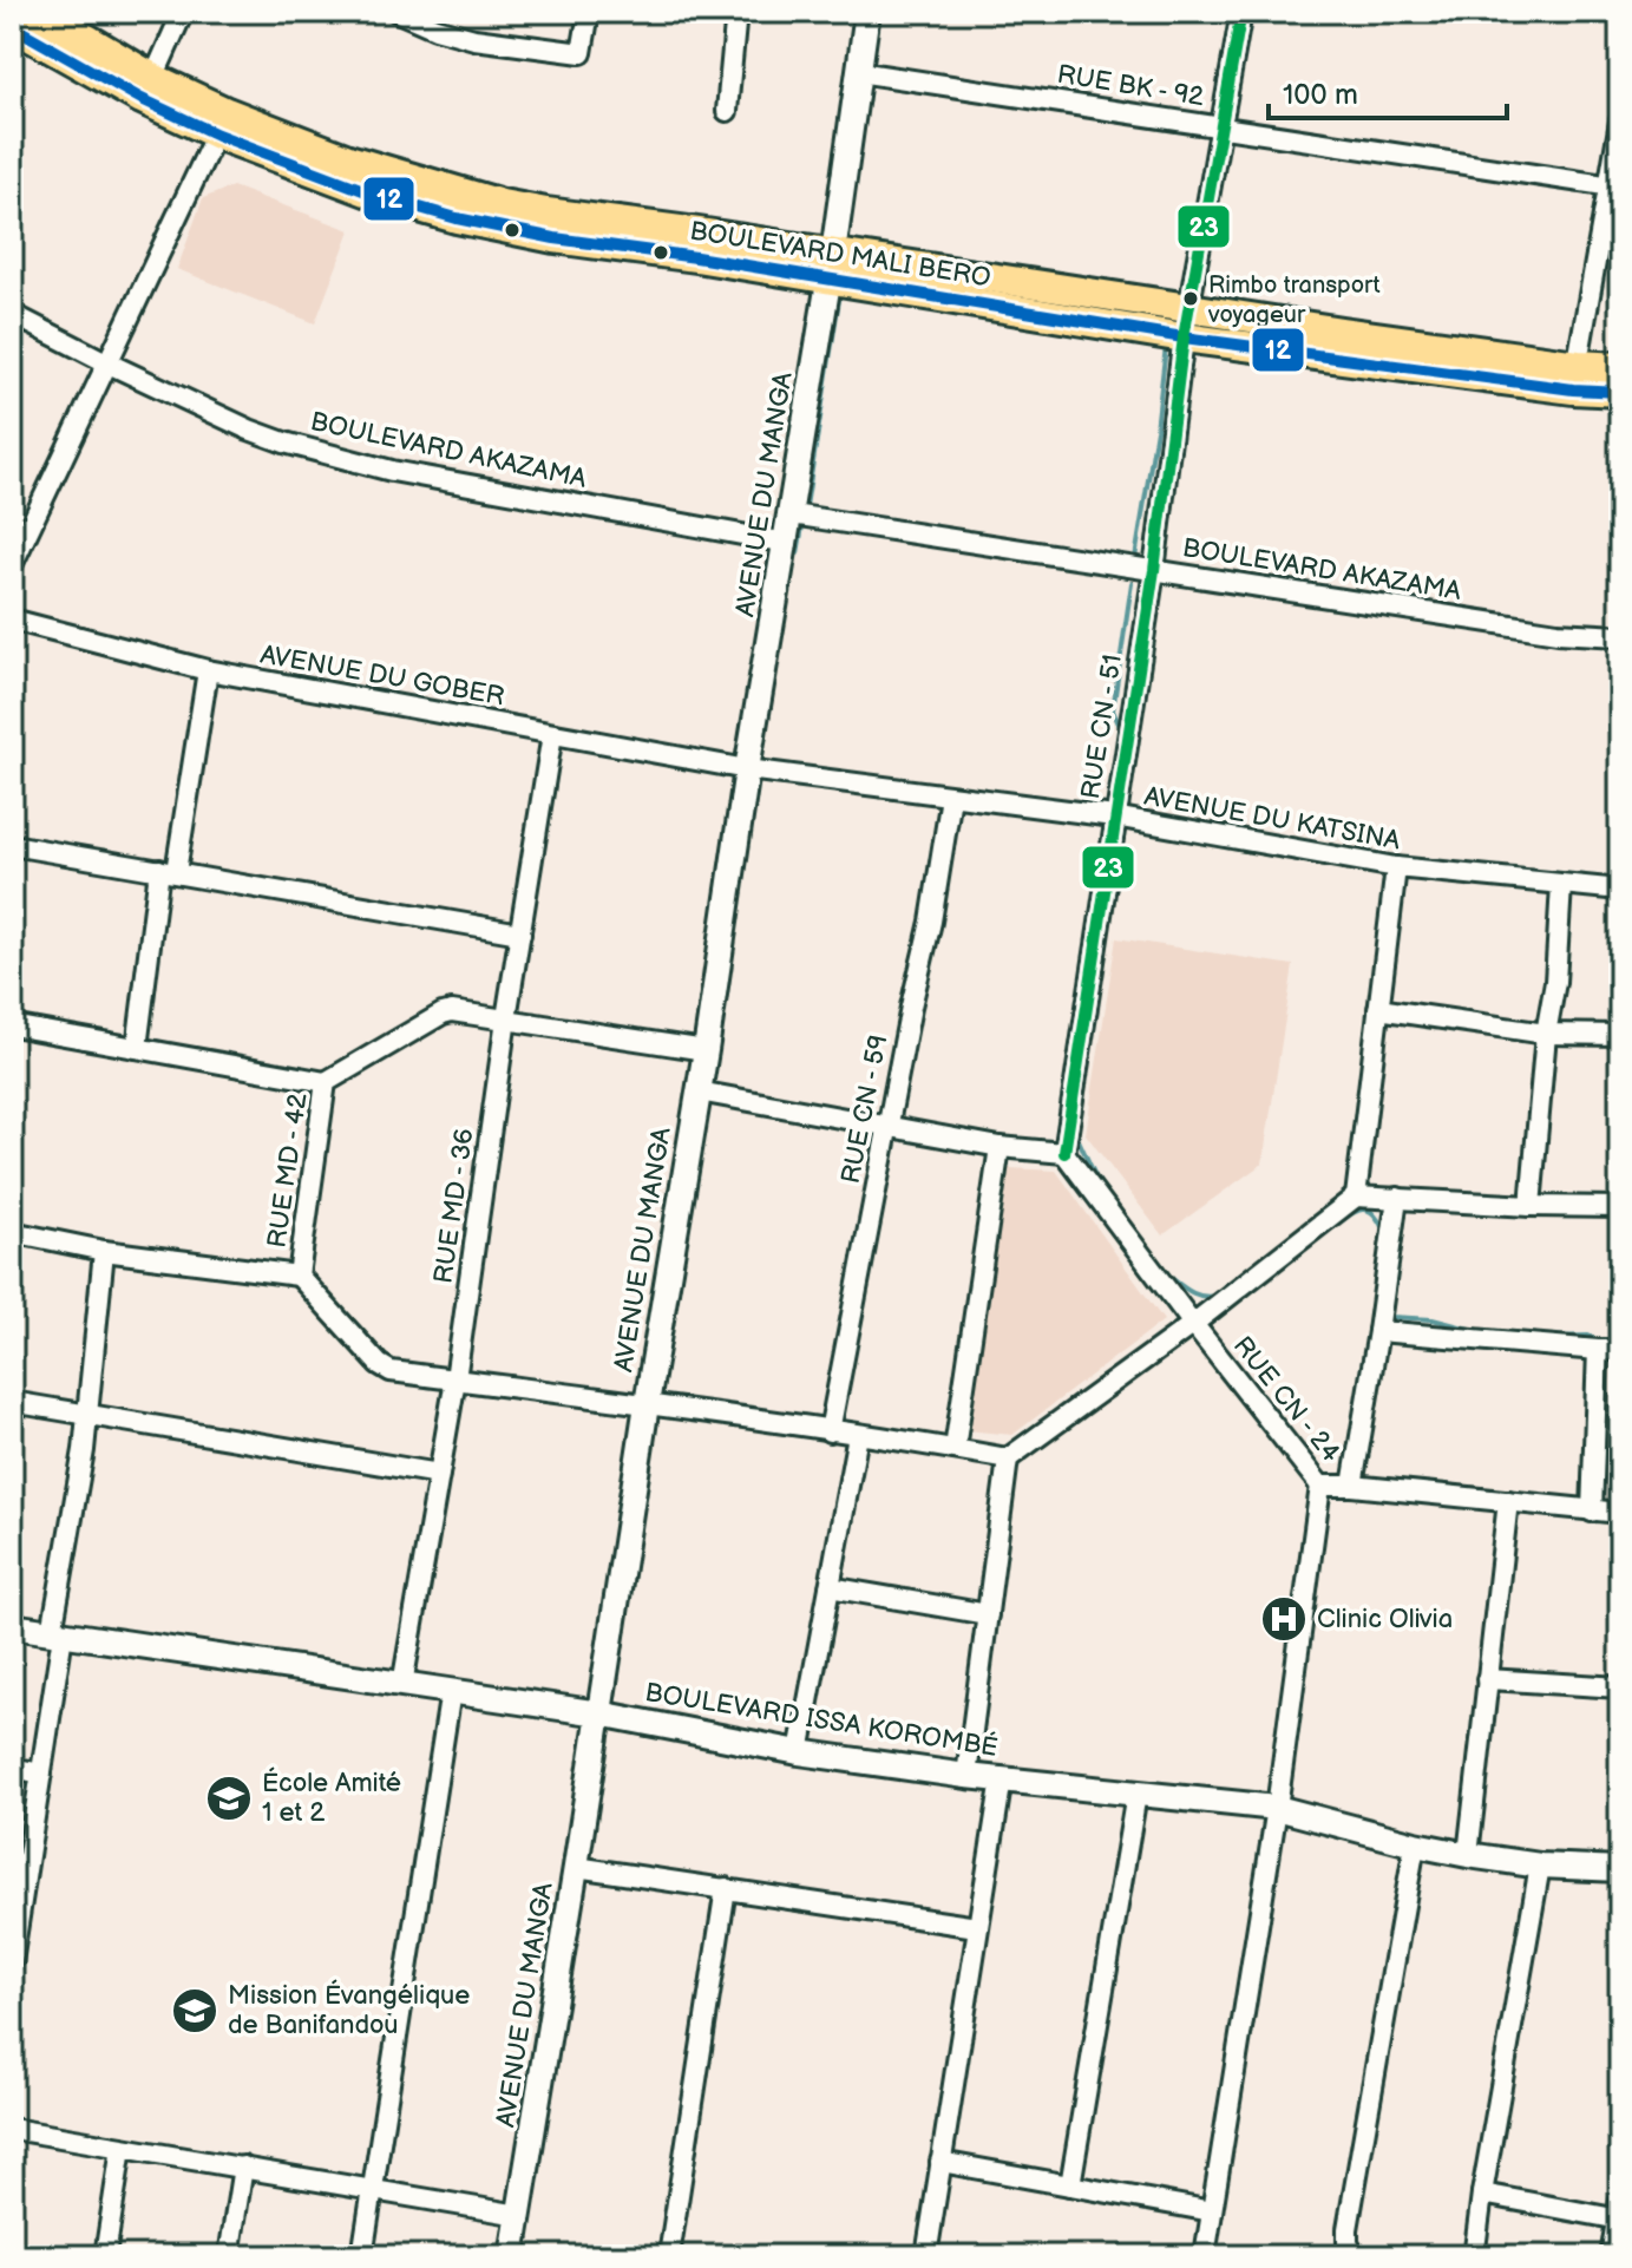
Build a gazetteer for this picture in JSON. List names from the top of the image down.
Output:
{
  "streets": {
    "main road": ["BOULEVARD MALI BERO"],
    "street": [
      "RUE BK - 92",
      "BOULEVARD AKAZAMA",
      "AVENUE DU MANGA",
      "AVENUE DU GOBER",
      "RUE CN - 51",
      "AVENUE DU KATSINA",
      "RUE CN - 59",
      "RUE MD - 42",
      "RUE MD - 36",
      "RUE CN - 24",
      "BOULEVARD ISSA KOROMBÉ"
    ]
  },
  "crossings": [
    ["RUE BK - 92", "AVENUE DU MANGA"],
    ["RUE BK - 92", "RUE CN - 51"],
    ["BOULEVARD MALI BERO", "AVENUE DU MANGA"],
    ["BOULEVARD MALI BERO", "RUE CN - 51"],
    ["BOULEVARD AKAZAMA", "AVENUE DU MANGA"],
    ["BOULEVARD AKAZAMA", "RUE CN - 51"],
    ["AVENUE DU MANGA", "AVENUE DU GOBER"],
    ["AVENUE DU MANGA", "AVENUE DU KATSINA"],
    ["AVENUE DU MANGA", "RUE MD - 42"],
    ["AVENUE DU MANGA", "BOULEVARD ISSA KOROMBÉ"],
    ["AVENUE DU GOBER", "AVENUE DU KATSINA"],
    ["AVENUE DU GOBER", "RUE MD - 36"],
    ["RUE CN - 51", "AVENUE DU KATSINA"],
    ["RUE CN - 51", "RUE CN - 24"],
    ["AVENUE DU KATSINA", "RUE CN - 59"],
    ["RUE CN - 59", "RUE MD - 42"],
    ["RUE MD - 42", "RUE MD - 36"],
    ["RUE MD - 36", "BOULEVARD ISSA KOROMBÉ"]
  ],
  "places": {
    "other": ["Rimbo transport voyageur"],
    "hospital": ["Clinic Olivia"],
    "school or university": ["École Amité 1 et 2", "Mission Évangélique de Banifandou"]
  },
  "lines": ["transit line 23", "transit line 12"],
  "scale_bar": "100 m"
}
